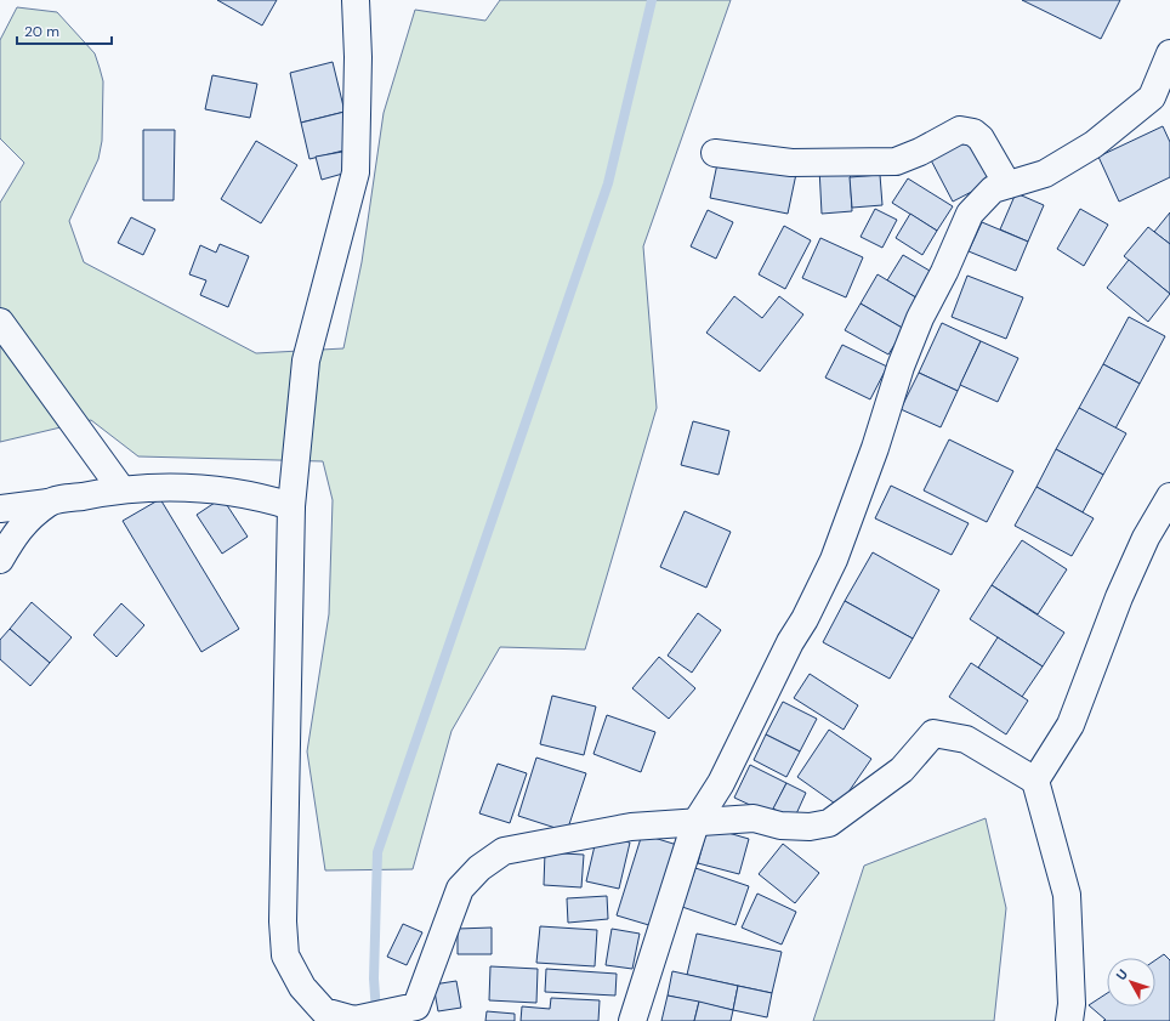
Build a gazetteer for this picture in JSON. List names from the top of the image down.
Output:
{
  "scale_bar": "20 m",
  "north": "top left"
}
